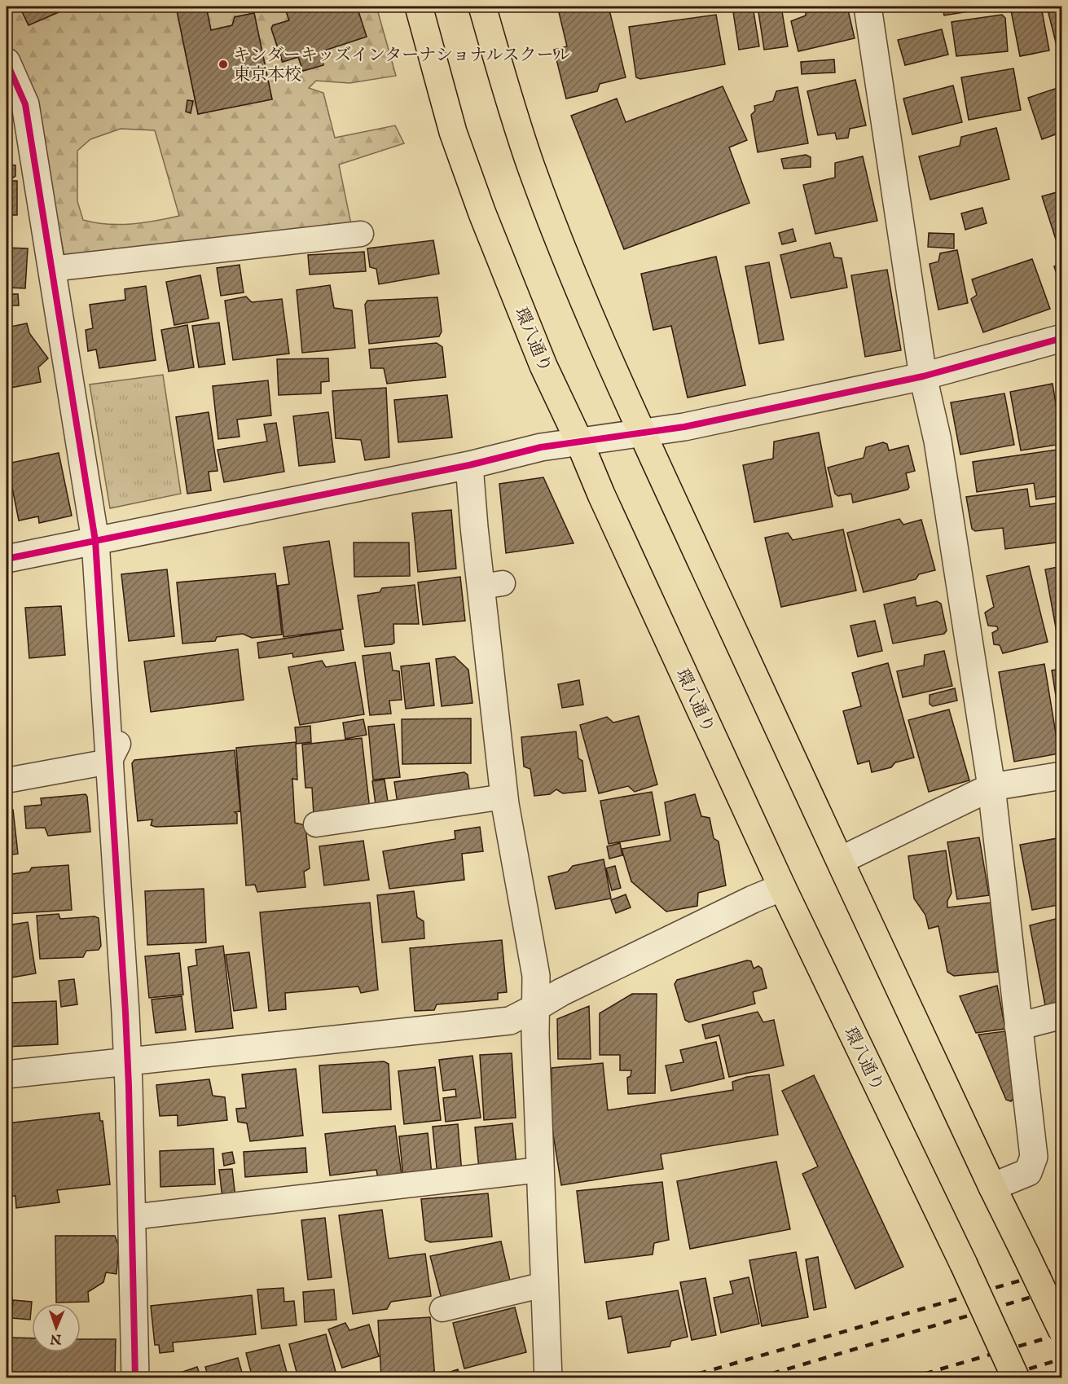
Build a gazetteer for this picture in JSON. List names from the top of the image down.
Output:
{
  "streets": {
    "main road": ["環八通り"]
  },
  "places": ["キンダーキッズインターナショナルスクール 東京本校"],
  "north": "bottom"
}
